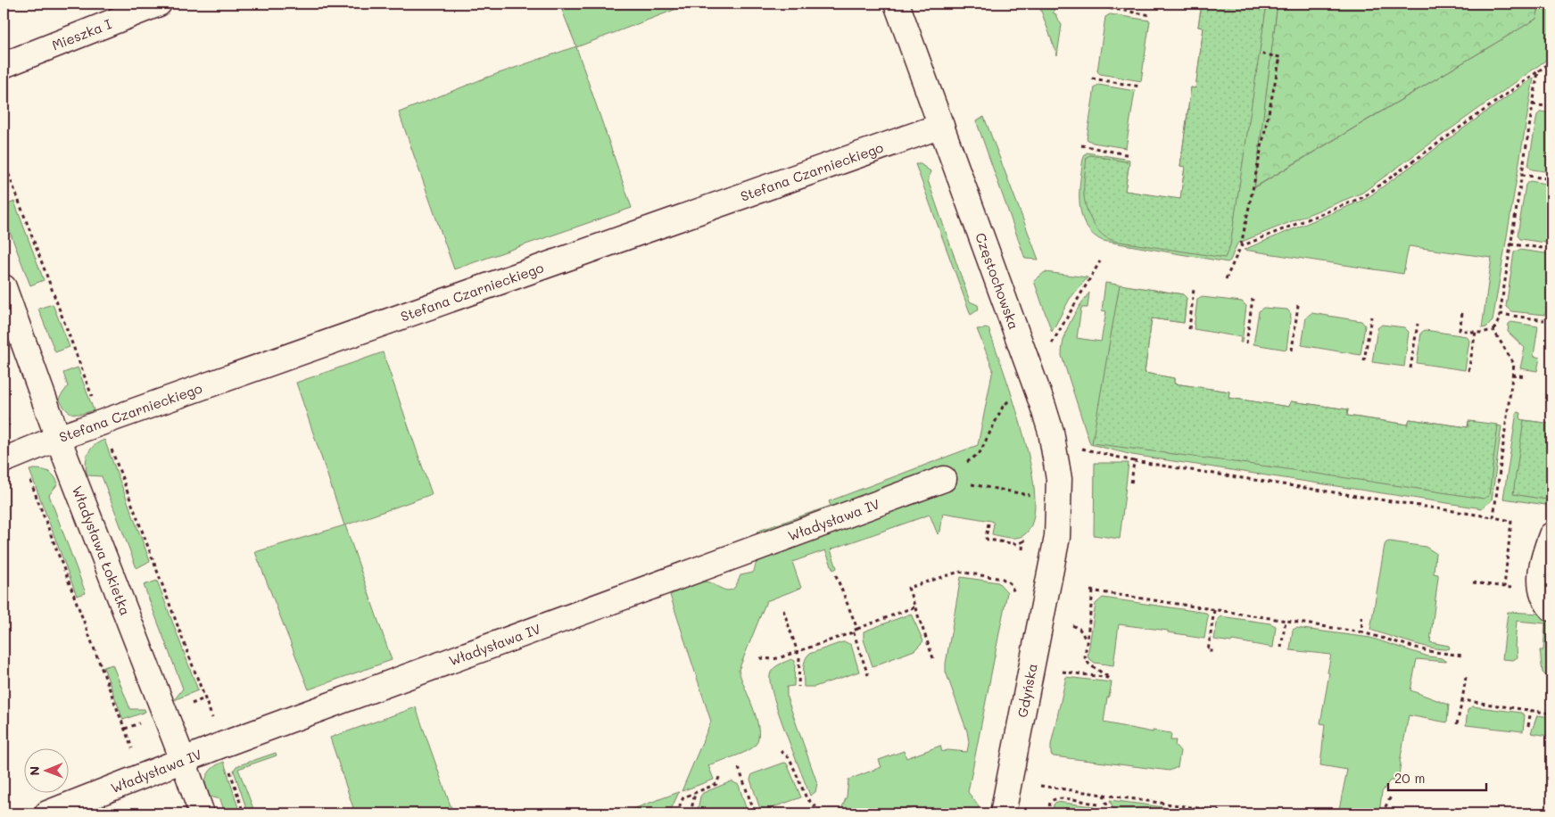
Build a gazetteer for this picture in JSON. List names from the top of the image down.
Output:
{
  "streets": {
    "street": [
      "Mieszka I",
      "Stefana Czarnieckiego",
      "Częstochowska",
      "Władysława IV",
      "Władysława Łokietka",
      "Gdyńska"
    ]
  },
  "crossings": [
    ["Stefana Czarnieckiego", "Częstochowska"],
    ["Stefana Czarnieckiego", "Władysława Łokietka"],
    ["Częstochowska", "Gdyńska"],
    ["Władysława IV", "Władysława Łokietka"]
  ],
  "scale_bar": "20 m",
  "north": "left"
}
